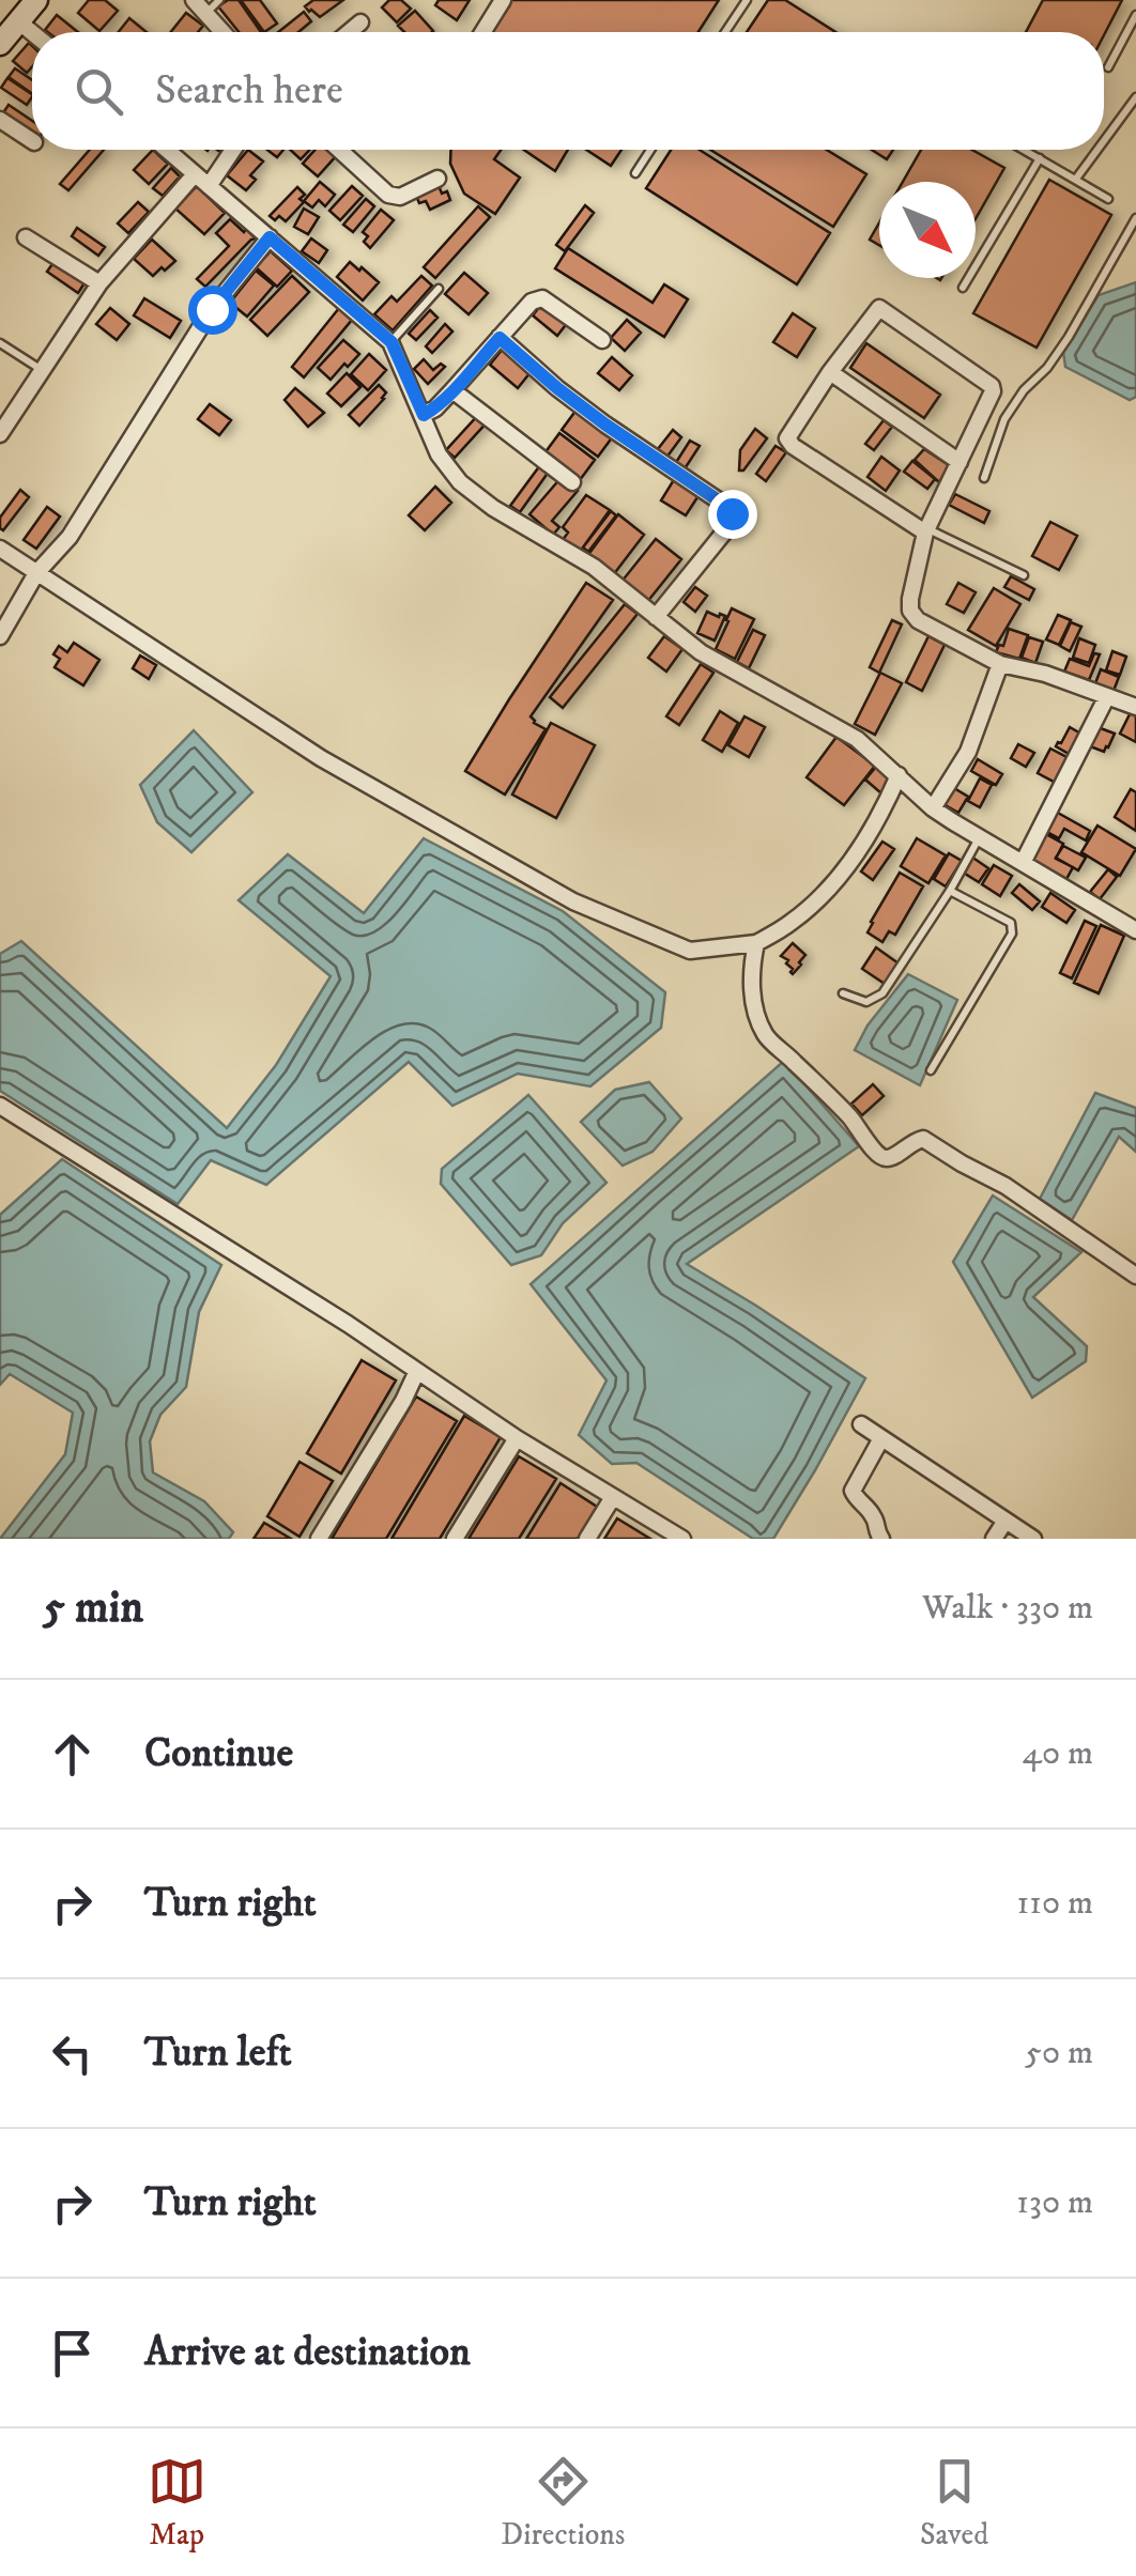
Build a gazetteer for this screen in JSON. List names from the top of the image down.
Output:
{
  "north": "bottom right",
  "page": {
    "search": "Search here",
    "heading": ["5 min", "Walk · 330 m"],
    "list": [
      ["Continue", "40 m"],
      ["Turn right", "110 m"],
      ["Turn left", "50 m"],
      ["Turn right", "130 m"],
      "Arrive at destination"
    ],
    "nav": ["Map", "Directions", "Saved"]
  }
}
